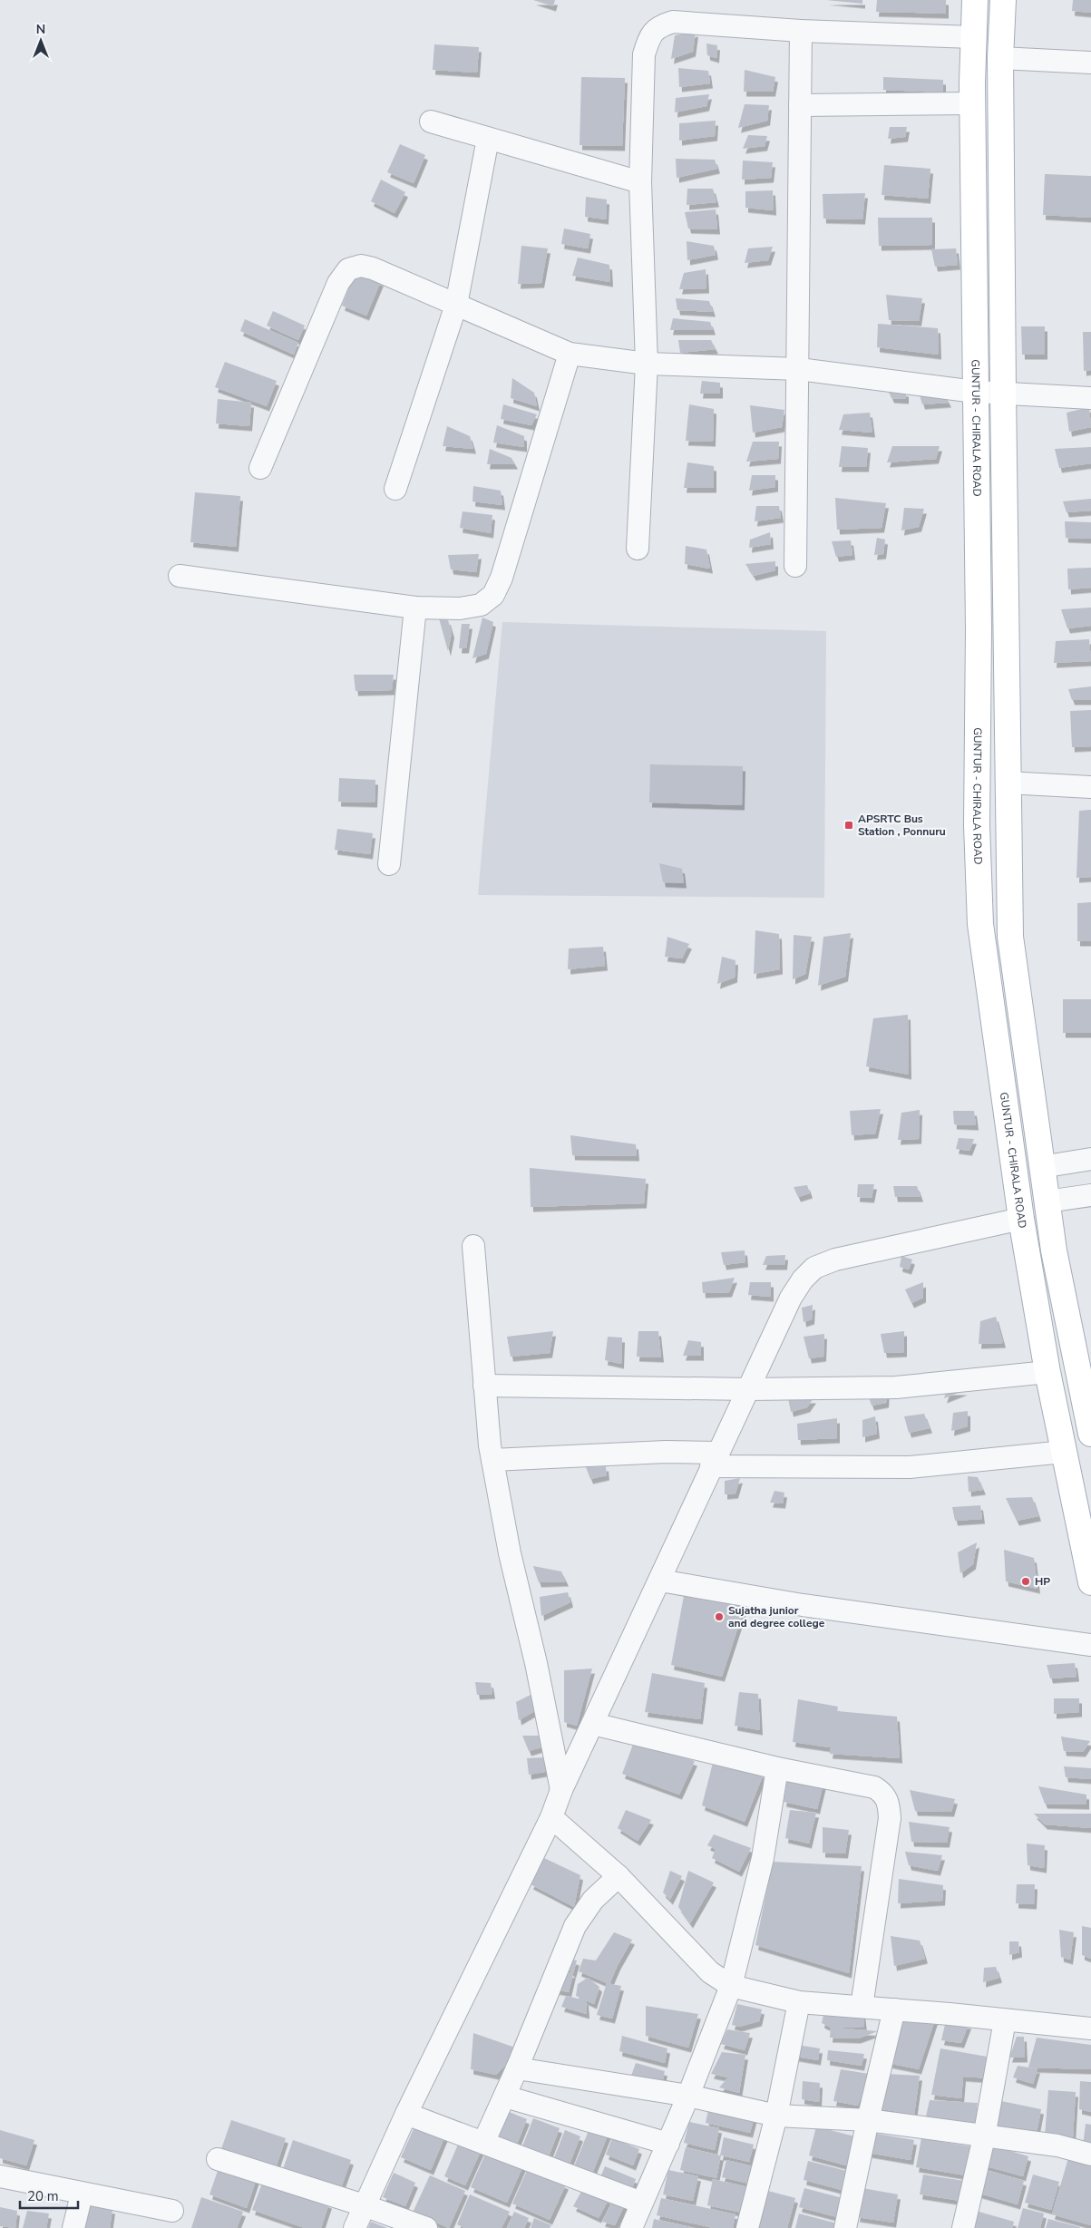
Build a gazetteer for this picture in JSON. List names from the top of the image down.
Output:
{
  "streets": {
    "main road": ["GUNTUR - CHIRALA ROAD"]
  },
  "places": {
    "transit": ["APSRTC Bus Station , Ponnuru"],
    "other": ["HP", "Sujatha junior and degree college"]
  },
  "scale_bar": "20 m",
  "north": "top"
}
